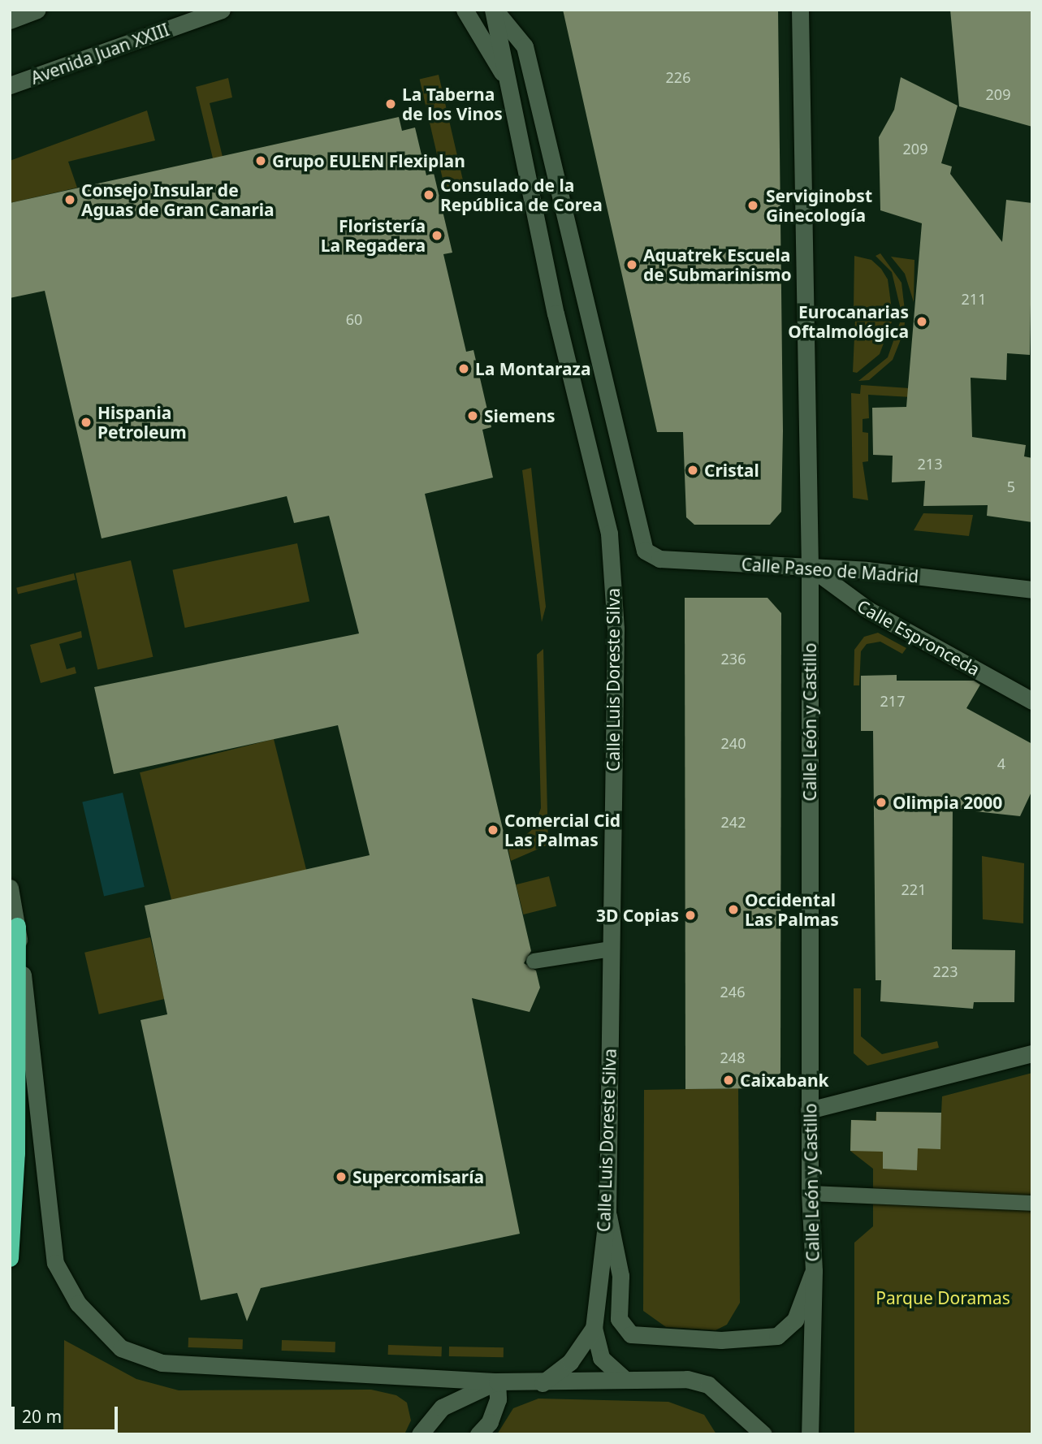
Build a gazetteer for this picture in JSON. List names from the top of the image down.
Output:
{
  "streets": {
    "street": [
      "Avenida Juan XXIII",
      "Calle Paseo de Madrid",
      "Calle Espronceda",
      "Calle Luis Doreste Silva",
      "Calle León y Castillo"
    ]
  },
  "crossings": [
    ["Calle Paseo de Madrid", "Calle Espronceda"],
    ["Calle Paseo de Madrid", "Calle Luis Doreste Silva"],
    ["Calle Paseo de Madrid", "Calle León y Castillo"],
    ["Calle Espronceda", "Calle León y Castillo"]
  ],
  "parks": ["Parque Doramas"],
  "places": [
    "La Taberna de los Vinos",
    "Grupo EULEN Flexiplan",
    "Consulado de la República de Corea",
    "Consejo Insular de Aguas de Gran Canaria",
    "Serviginobst Ginecología",
    "Floristería La Regadera",
    "Aquatrek Escuela de Submarinismo",
    "Eurocanarias Oftalmológica",
    "La Montaraza",
    "Siemens",
    "Hispania Petroleum",
    "Cristal",
    "Olimpia 2000",
    "Comercial Cid Las Palmas",
    "Occidental Las Palmas",
    "3D Copias",
    "Caixabank",
    "Supercomisaría"
  ],
  "house_numbers": [
    "226",
    "209",
    "209",
    "211",
    "60",
    "213",
    "5",
    "236",
    "217",
    "240",
    "4",
    "242",
    "221",
    "223",
    "246",
    "248"
  ],
  "scale_bar": "20 m"
}
